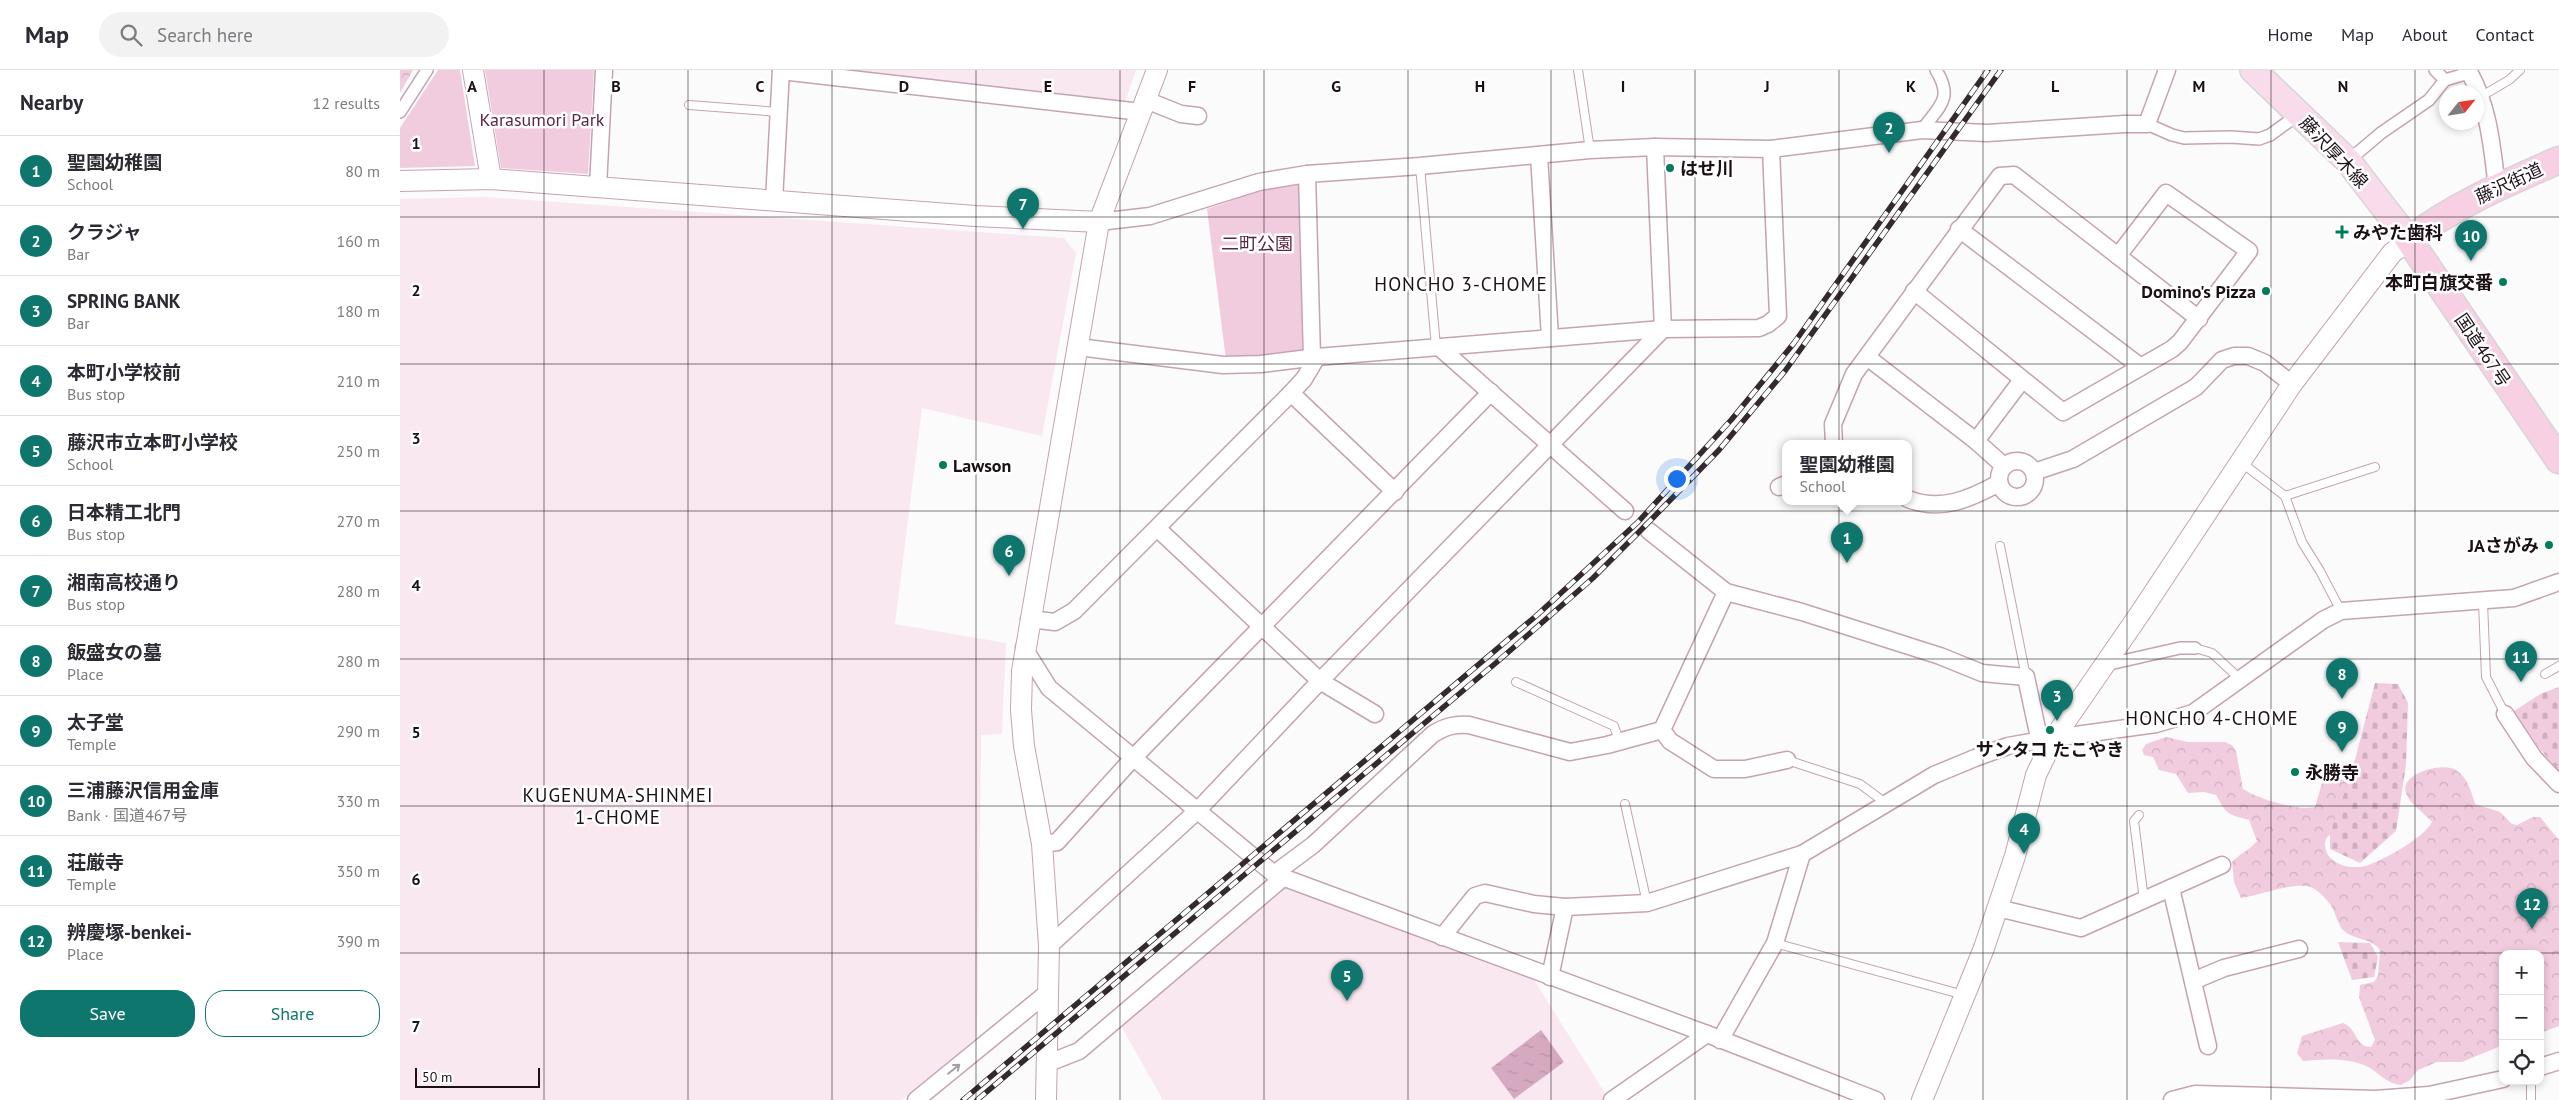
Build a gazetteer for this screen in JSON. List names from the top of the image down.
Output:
{
  "streets": {
    "highway": ["藤沢街道", "国道467号"],
    "main road": ["藤沢厚木線"]
  },
  "crossings": [
    ["藤沢厚木線", "藤沢街道"],
    ["藤沢厚木線", "国道467号"],
    ["藤沢街道", "国道467号"]
  ],
  "districts": ["HONCHO 3-CHOME", "HONCHO 4-CHOME", "KUGENUMA-SHINMEI 1-CHOME"],
  "parks": ["Karasumori Park", "二町公園"],
  "places": {
    "other": [
      "はせ川",
      "本町白旗交番",
      "Domino's Pizza",
      "Lawson",
      "JAさがみ",
      "サンタコ たこやき",
      "永勝寺"
    ],
    "health": ["みやた歯科"]
  },
  "scale_bar": "50 m",
  "north": "top right",
  "page": {
    "header": "Map",
    "search": "Search here",
    "nav": [
      "Home",
      "Map",
      "About",
      "Contact"
    ],
    "heading": ["Nearby", "12 results"],
    "pins": [
      "2",
      "7",
      "10",
      "1",
      "6",
      "11",
      "8",
      "3",
      "9",
      "4",
      "12",
      "5"
    ],
    "list": [
      {
        "mark": "1",
        "name": "聖園幼稚園",
        "note": "School",
        "value": "80 m"
      },
      {
        "mark": "2",
        "name": "クラジャ",
        "note": "Bar",
        "value": "160 m"
      },
      {
        "mark": "3",
        "name": "SPRING BANK",
        "note": "Bar",
        "value": "180 m"
      },
      {
        "mark": "4",
        "name": "本町小学校前",
        "note": "Bus stop",
        "value": "210 m"
      },
      {
        "mark": "5",
        "name": "藤沢市立本町小学校",
        "note": "School",
        "value": "250 m"
      },
      {
        "mark": "6",
        "name": "日本精工北門",
        "note": "Bus stop",
        "value": "270 m"
      },
      {
        "mark": "7",
        "name": "湘南高校通り",
        "note": "Bus stop",
        "value": "280 m"
      },
      {
        "mark": "8",
        "name": "飯盛女の墓",
        "note": "Place",
        "value": "280 m"
      },
      {
        "mark": "9",
        "name": "太子堂",
        "note": "Temple",
        "value": "290 m"
      },
      {
        "mark": "10",
        "name": "三浦藤沢信用金庫",
        "note": "Bank · 国道467号",
        "value": "330 m"
      },
      {
        "mark": "11",
        "name": "荘厳寺",
        "note": "Temple",
        "value": "350 m"
      },
      {
        "mark": "12",
        "name": "辨慶塚-benkei-",
        "note": "Place",
        "value": "390 m"
      }
    ],
    "popup": ["聖園幼稚園", "School"],
    "map_buttons": ["+", "−"],
    "buttons": ["Save", "Share"],
    "scale": "50 m"
  },
  "grid": {
    "columns": [
      "A",
      "B",
      "C",
      "D",
      "E",
      "F",
      "G",
      "H",
      "I",
      "J",
      "K",
      "L",
      "M",
      "N"
    ],
    "rows": [
      "1",
      "2",
      "3",
      "4",
      "5",
      "6",
      "7"
    ]
  }
}
